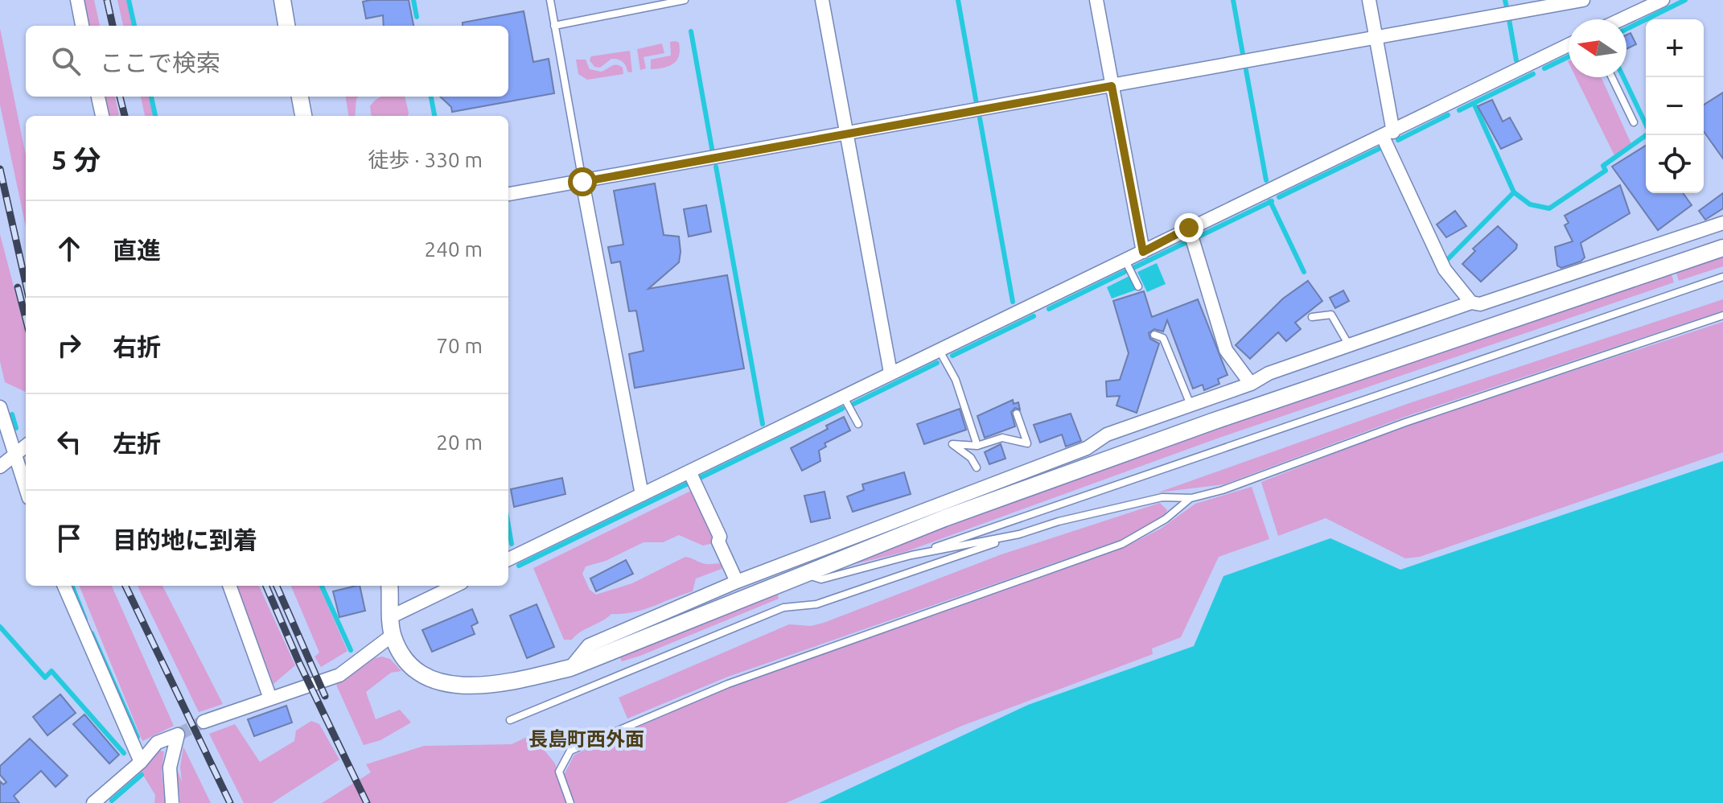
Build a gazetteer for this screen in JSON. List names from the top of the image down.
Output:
{
  "districts": ["長島町西外面"],
  "north": "left",
  "page": {
    "map_buttons": ["+", "−"],
    "search": "ここで検索",
    "heading": ["5 分", "徒歩 · 330 m"],
    "list": [
      ["直進", "240 m"],
      ["右折", "70 m"],
      ["左折", "20 m"],
      "目的地に到着"
    ]
  }
}
